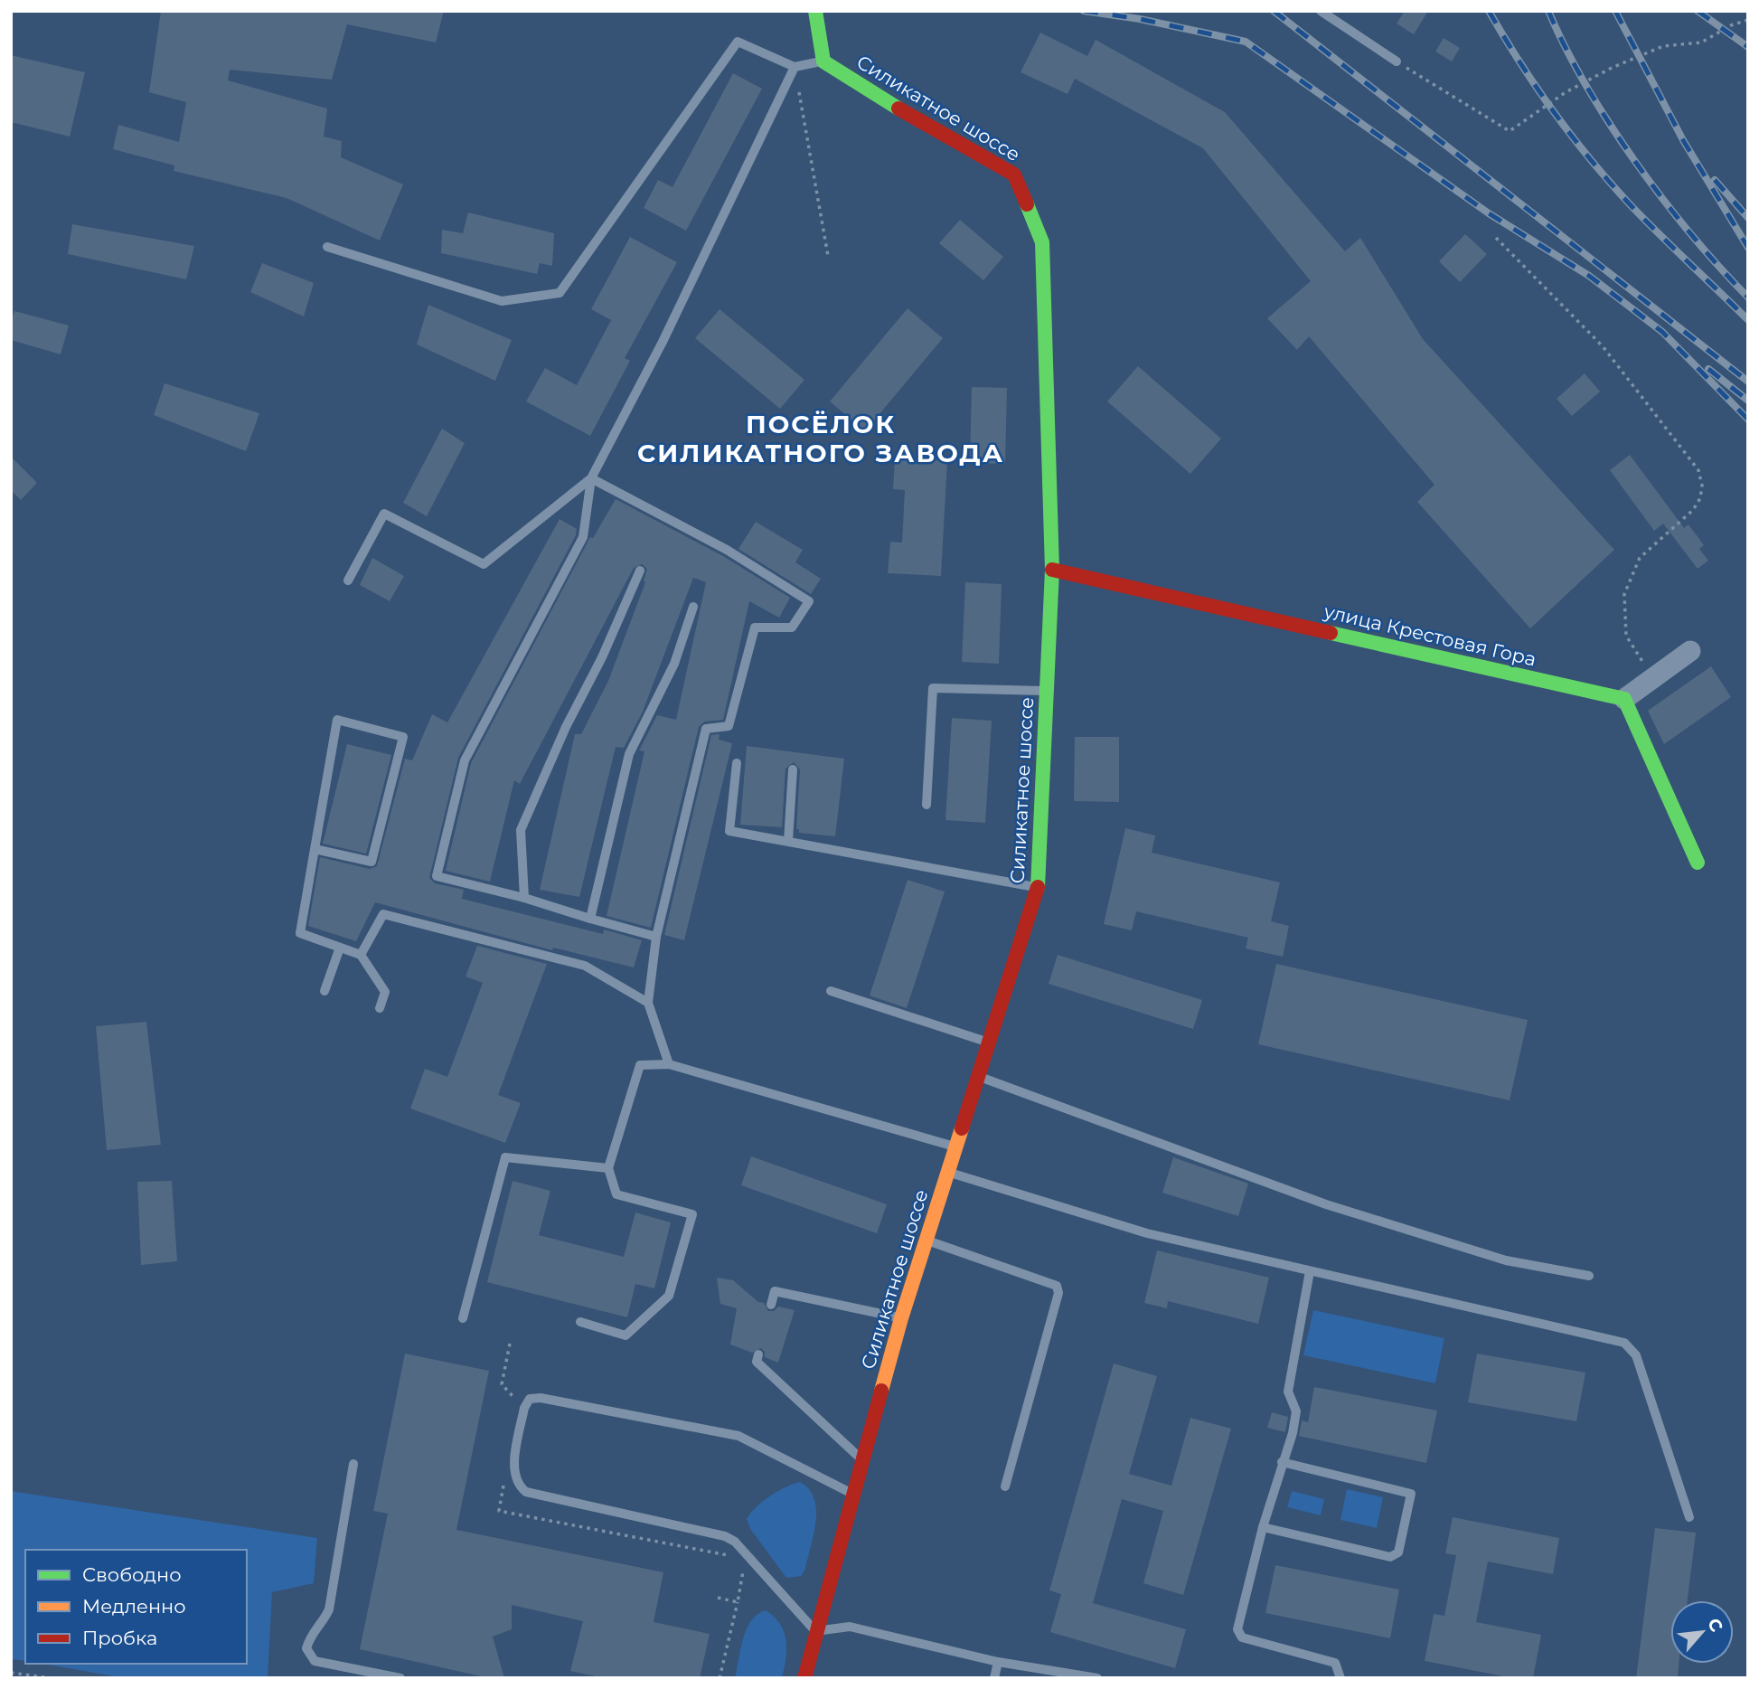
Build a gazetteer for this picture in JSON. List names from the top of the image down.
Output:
{
  "streets": {
    "street": ["Силикатное шоссе", "улица Крестовая Гора"]
  },
  "crossings": [
    ["Силикатное шоссе", "улица Крестовая Гора"]
  ],
  "districts": ["ПОСЁЛОК СИЛИКАТНОГО ЗАВОДА"],
  "legend": ["Свободно", "Медленно", "Пробка"],
  "north": "top right"
}
